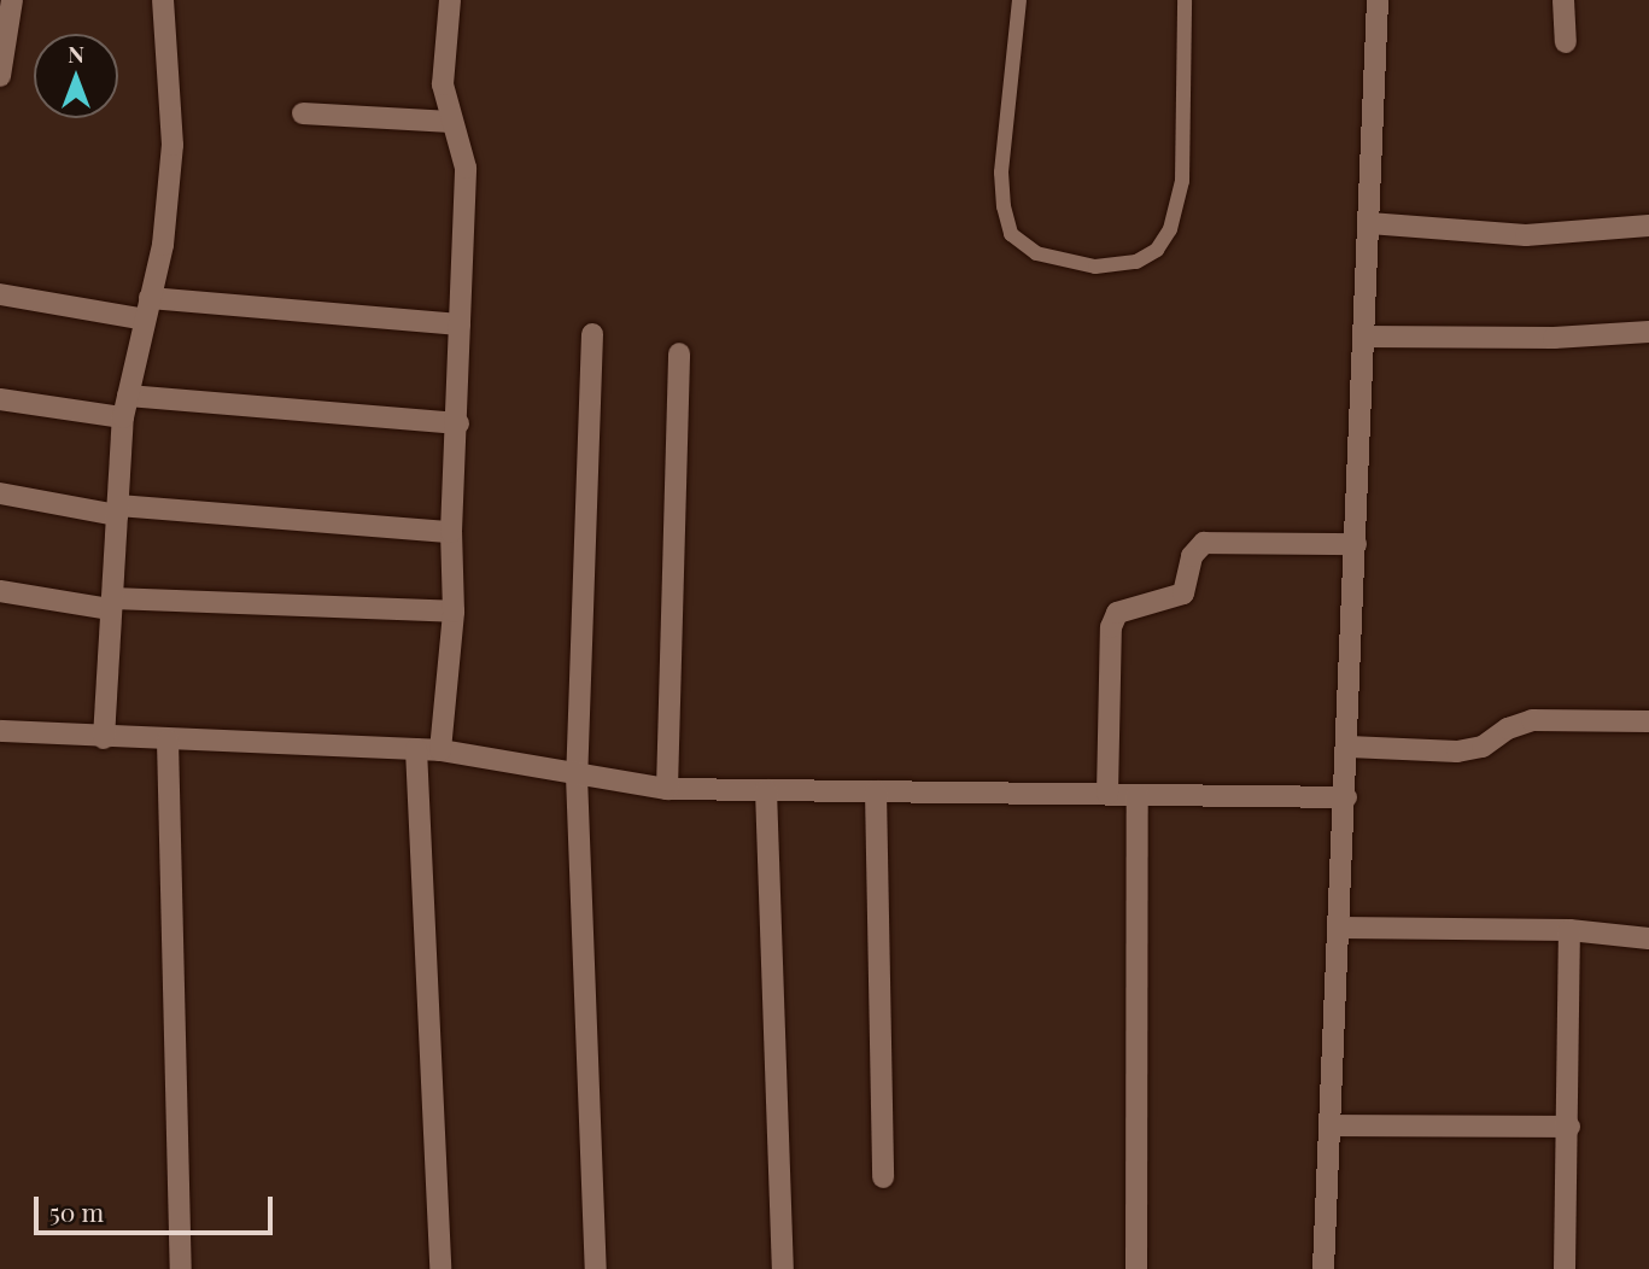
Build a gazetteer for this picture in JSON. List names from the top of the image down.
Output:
{
  "scale_bar": "50 m",
  "north": "top"
}
